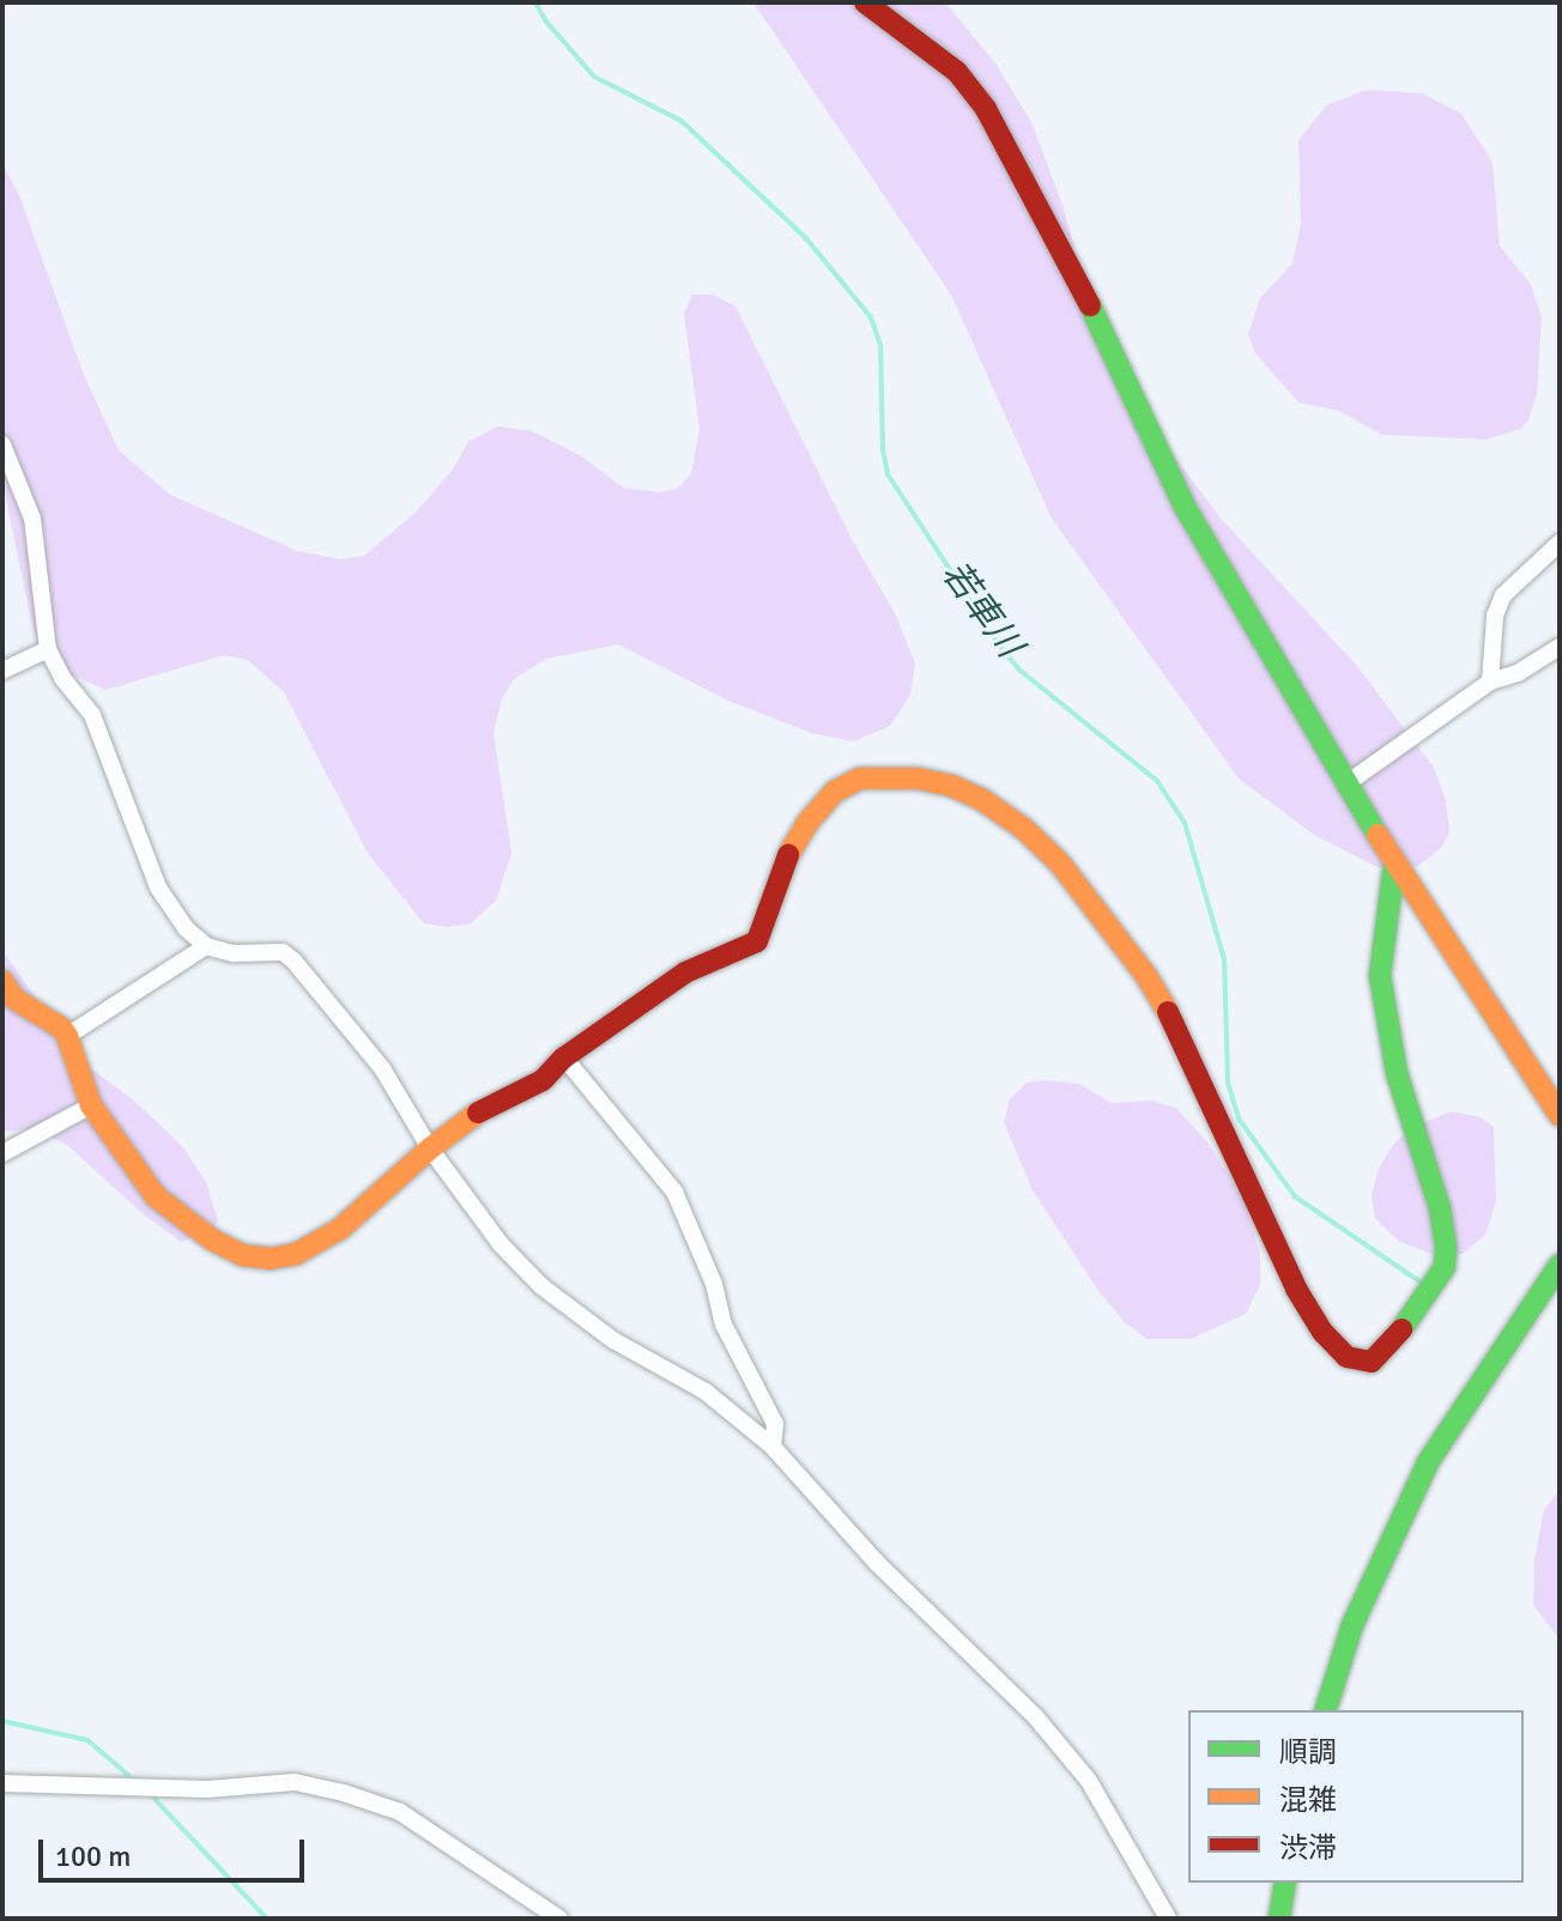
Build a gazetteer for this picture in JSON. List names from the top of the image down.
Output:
{
  "water": ["若車川"],
  "legend": ["順調", "混雑", "渋滞"],
  "scale_bar": "100 m"
}
